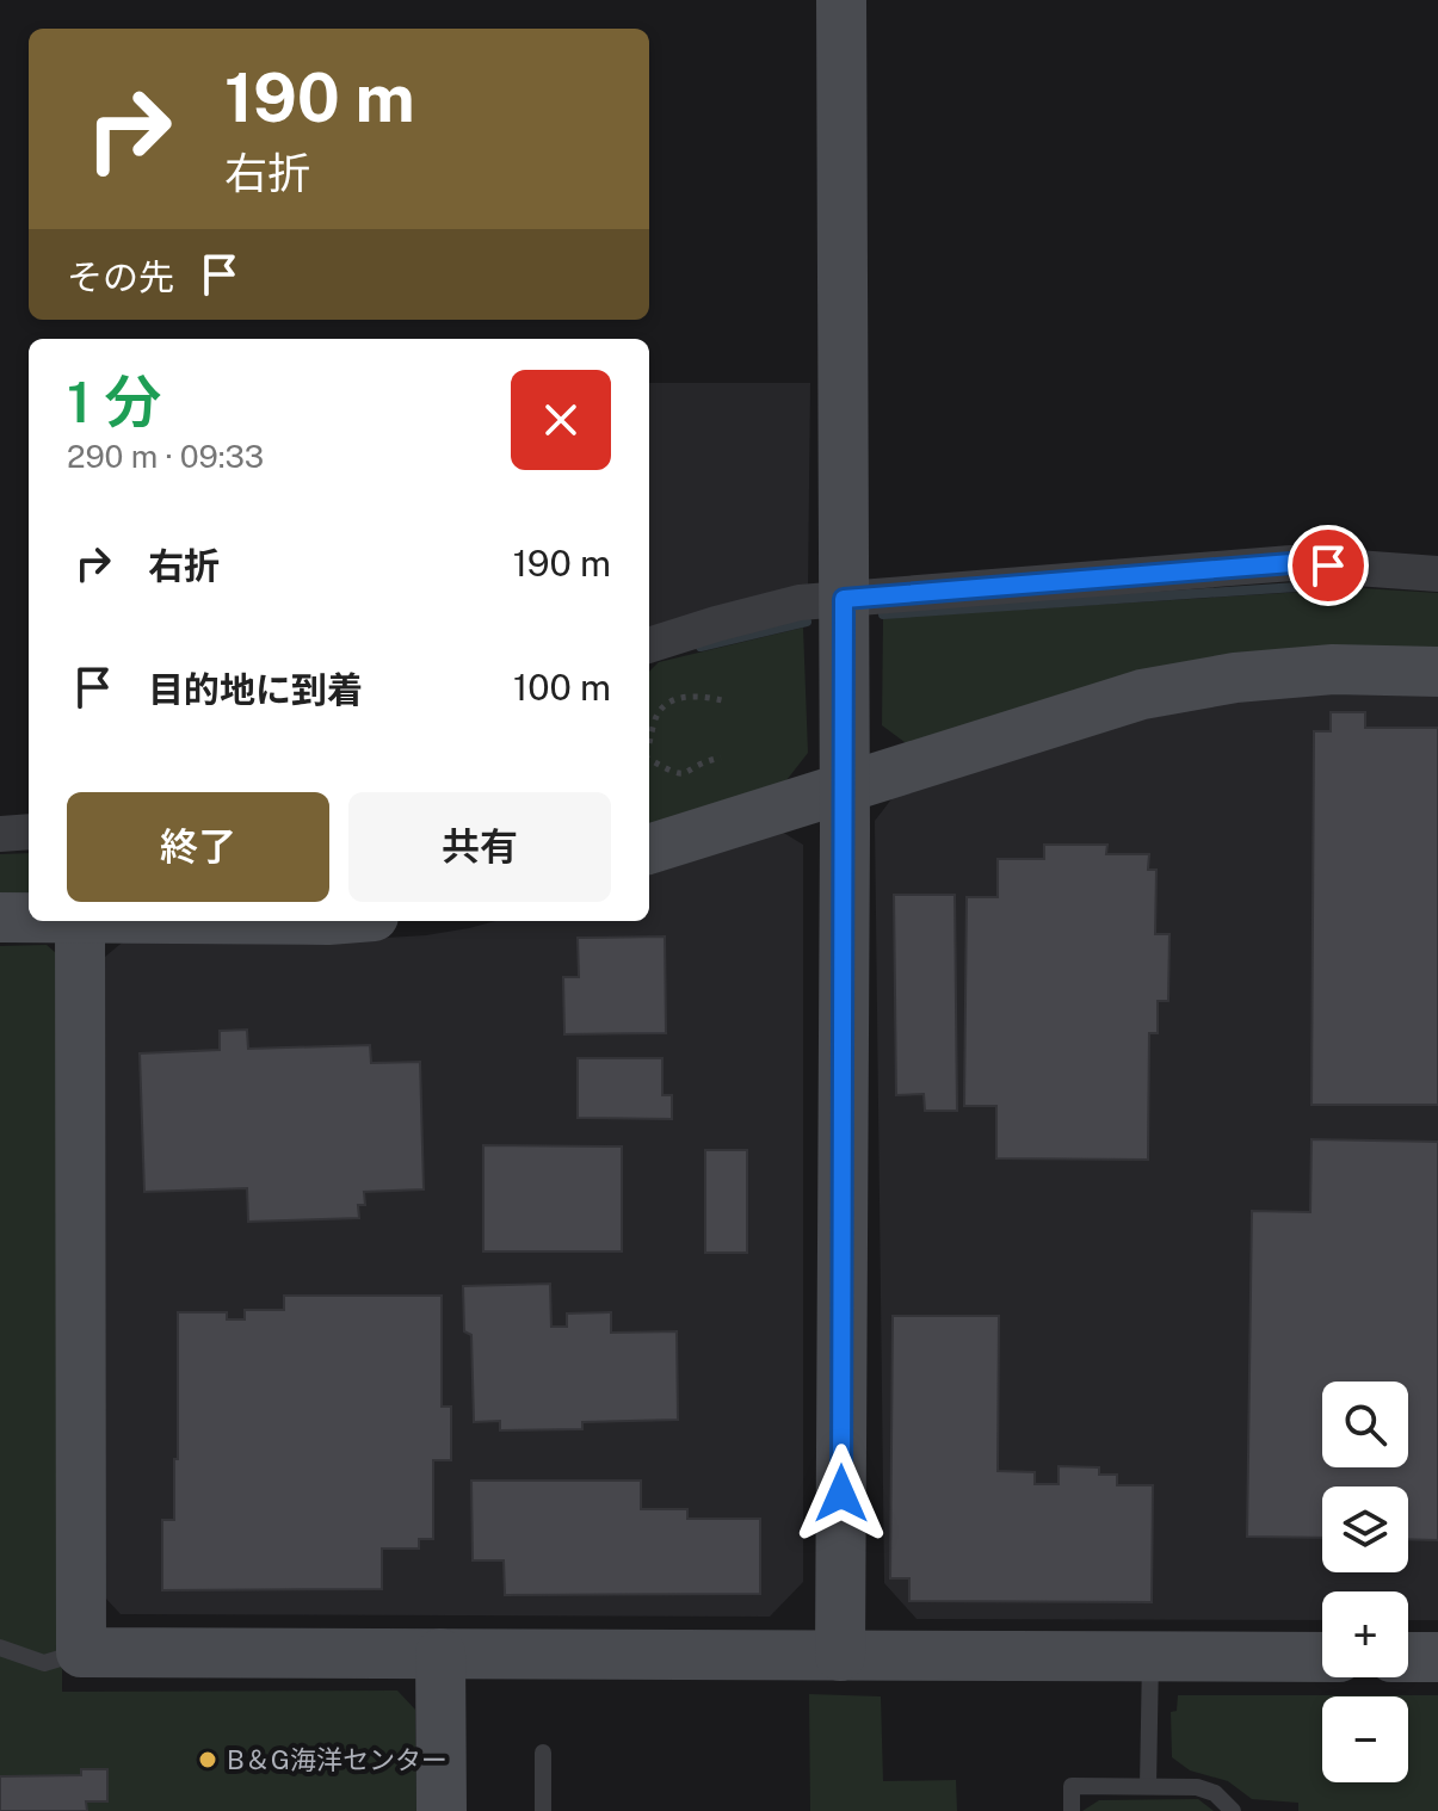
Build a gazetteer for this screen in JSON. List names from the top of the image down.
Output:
{
  "places": ["B＆G海洋センター"],
  "page": {
    "turn": ["190 m", "右折"],
    "then": "その先",
    "heading": ["1 分", "290 m · 09:33"],
    "list": [
      {
        "name": "右折",
        "value": "190 m"
      },
      {
        "name": "目的地に到着",
        "value": "100 m"
      }
    ],
    "buttons": ["終了", "共有"],
    "map_buttons": ["+", "−"]
  }
}
